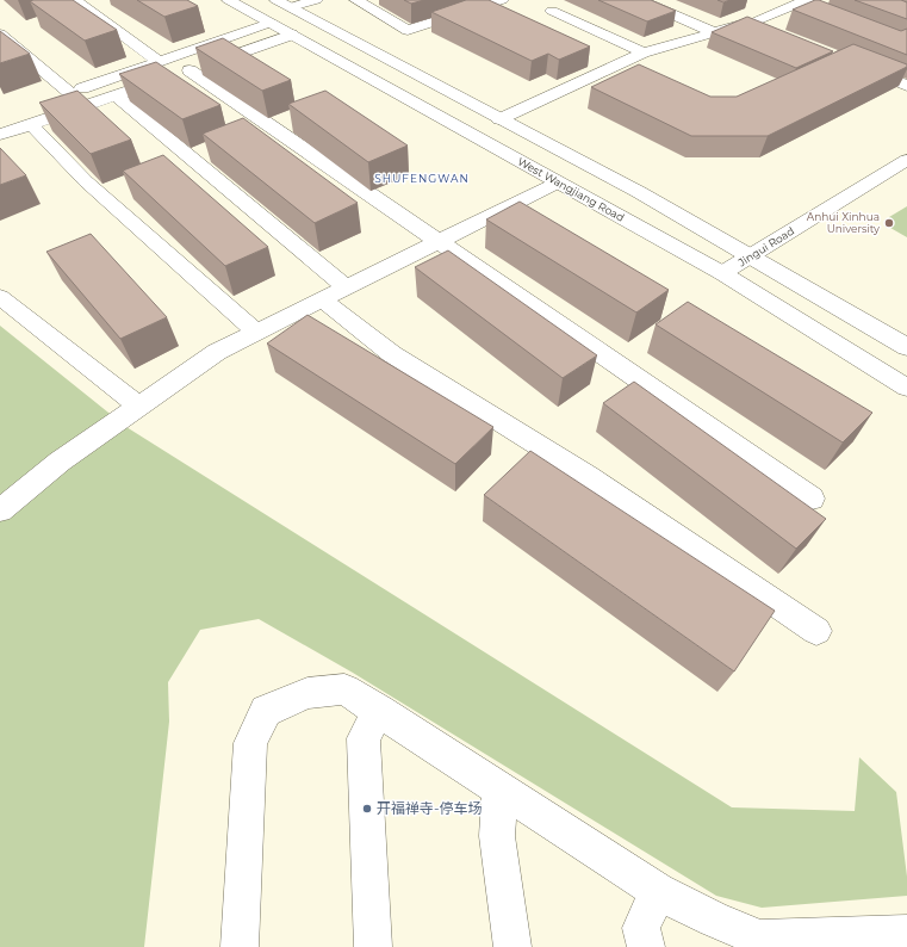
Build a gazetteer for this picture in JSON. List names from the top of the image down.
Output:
{
  "streets": {
    "main road": ["West Wangjiang Road", "Jingui Road"]
  },
  "crossings": [
    ["West Wangjiang Road", "Jingui Road"]
  ],
  "districts": ["SHUFENGWAN"],
  "places": ["Anhui Xinhua University", "开福禅寺-停车场"]
}
